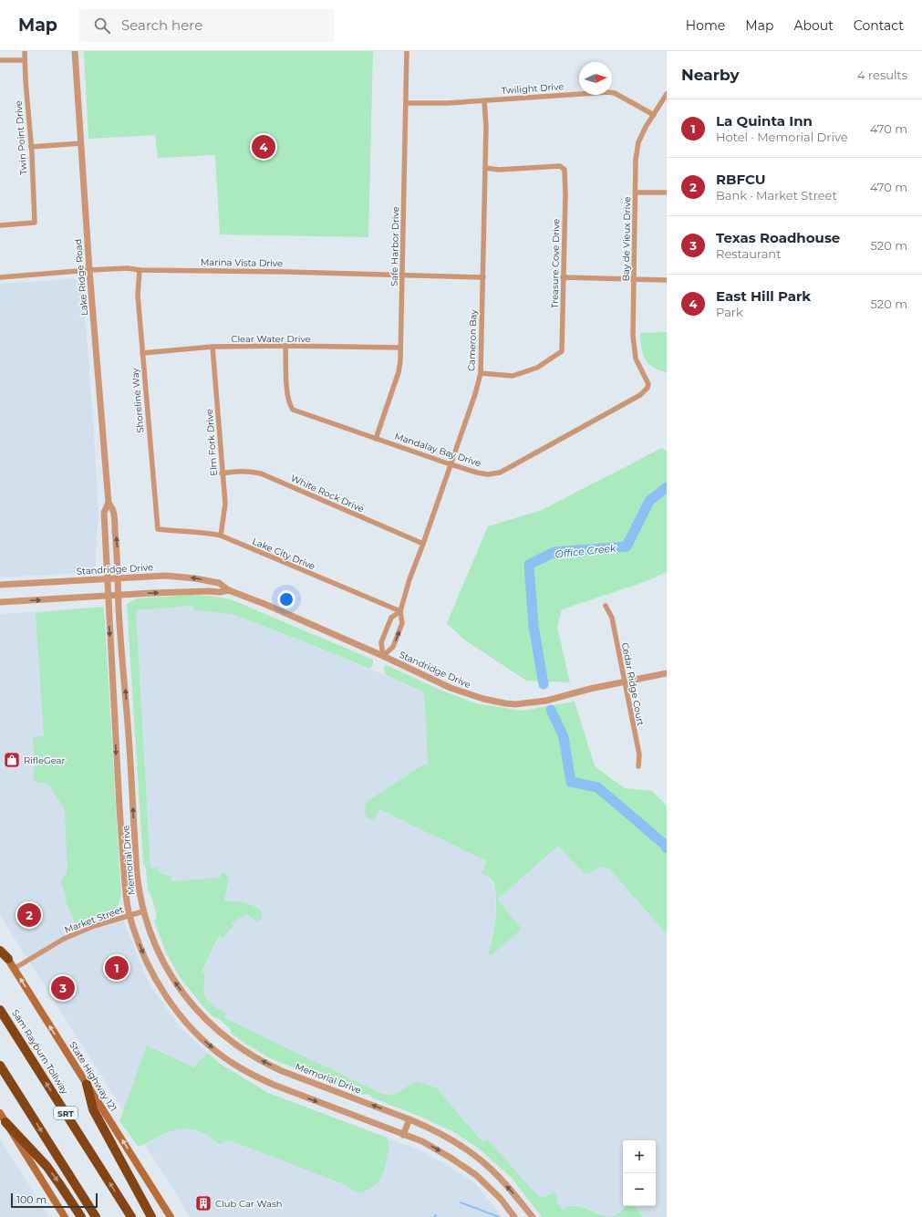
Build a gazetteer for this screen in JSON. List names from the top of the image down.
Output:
{
  "streets": {
    "highway": ["Sam Rayburn Tollway", "SRT"],
    "main road": ["State Highway 121"],
    "street": [
      "Twilight Drive",
      "Twin Point Drive",
      "Bay de Vieux Drive",
      "Safe Harbor Drive",
      "Marina Vista Drive",
      "Treasure Cove Drive",
      "Lake Ridge Road",
      "Clear Water Drive",
      "Cameron Bay",
      "Shoreline Way",
      "Elm Fork Drive",
      "Mandalay Bay Drive",
      "White Rock Drive",
      "Lake City Drive",
      "Standridge Drive",
      "Cedar Ridge Court",
      "Memorial Drive",
      "Market Street"
    ]
  },
  "crossings": [
    ["Twilight Drive", "Bay de Vieux Drive"],
    ["Twilight Drive", "Safe Harbor Drive"],
    ["Twilight Drive", "Cameron Bay"],
    ["Bay de Vieux Drive", "Mandalay Bay Drive"],
    ["Safe Harbor Drive", "Marina Vista Drive"],
    ["Safe Harbor Drive", "Clear Water Drive"],
    ["Safe Harbor Drive", "Mandalay Bay Drive"],
    ["Marina Vista Drive", "Lake Ridge Road"],
    ["Marina Vista Drive", "Cameron Bay"],
    ["Marina Vista Drive", "Shoreline Way"],
    ["Treasure Cove Drive", "Cameron Bay"],
    ["Lake Ridge Road", "Standridge Drive"],
    ["Lake Ridge Road", "Memorial Drive"],
    ["Clear Water Drive", "Shoreline Way"],
    ["Clear Water Drive", "Elm Fork Drive"],
    ["Clear Water Drive", "Mandalay Bay Drive"],
    ["Cameron Bay", "Mandalay Bay Drive"],
    ["Cameron Bay", "White Rock Drive"],
    ["Cameron Bay", "Lake City Drive"],
    ["Cameron Bay", "Standridge Drive"],
    ["Shoreline Way", "Lake City Drive"],
    ["Elm Fork Drive", "White Rock Drive"],
    ["Elm Fork Drive", "Lake City Drive"],
    ["Standridge Drive", "Cedar Ridge Court"],
    ["Standridge Drive", "Memorial Drive"],
    ["Memorial Drive", "Market Street"],
    ["Market Street", "State Highway 121"]
  ],
  "one_way": ["State Highway 121"],
  "water": ["Office Creek"],
  "places": {
    "shop": ["RifleGear"],
    "building": ["Club Car Wash"]
  },
  "scale_bar": "100 m",
  "north": "right",
  "page": {
    "header": "Map",
    "search": "Search here",
    "nav": [
      "Home",
      "Map",
      "About",
      "Contact"
    ],
    "heading": ["Nearby", "4 results"],
    "list": [
      {
        "mark": "1",
        "name": "La Quinta Inn",
        "note": "Hotel · Memorial Drive",
        "value": "470 m"
      },
      {
        "mark": "2",
        "name": "RBFCU",
        "note": "Bank · Market Street",
        "value": "470 m"
      },
      {
        "mark": "3",
        "name": "Texas Roadhouse",
        "note": "Restaurant",
        "value": "520 m"
      },
      {
        "mark": "4",
        "name": "East Hill Park",
        "note": "Park",
        "value": "520 m"
      }
    ],
    "pins": [
      "4",
      "2",
      "1",
      "3"
    ],
    "map_buttons": ["+", "−"],
    "scale": "100 m"
  }
}
